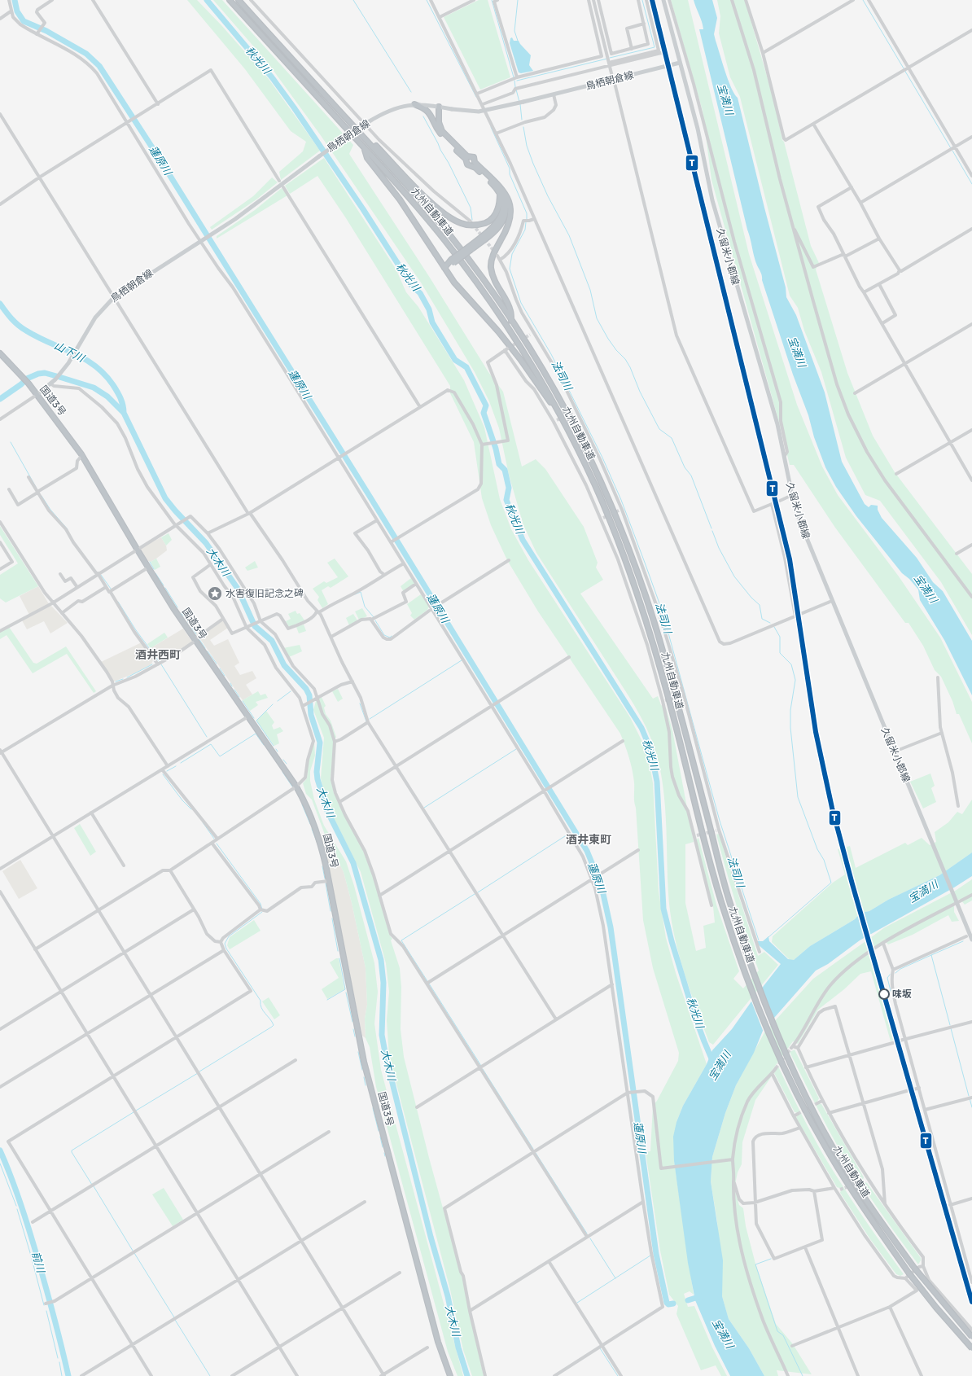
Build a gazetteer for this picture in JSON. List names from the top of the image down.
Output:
{
  "streets": {
    "highway": ["九州自動車道", "国道3号"],
    "main road": ["鳥栖朝倉線", "久留米小郡線"]
  },
  "crossings": [
    ["鳥栖朝倉線", "久留米小郡線"],
    ["鳥栖朝倉線", "国道3号"]
  ],
  "districts": ["酒井西町", "酒井東町"],
  "water": [
    "秋光川",
    "宝満川",
    "蓮原川",
    "山下川",
    "法司川",
    "大木川",
    "前川"
  ],
  "places": {
    "place": ["水害復旧記念之碑"],
    "other": ["味坂"]
  },
  "lines": ["transit line T"]
}
